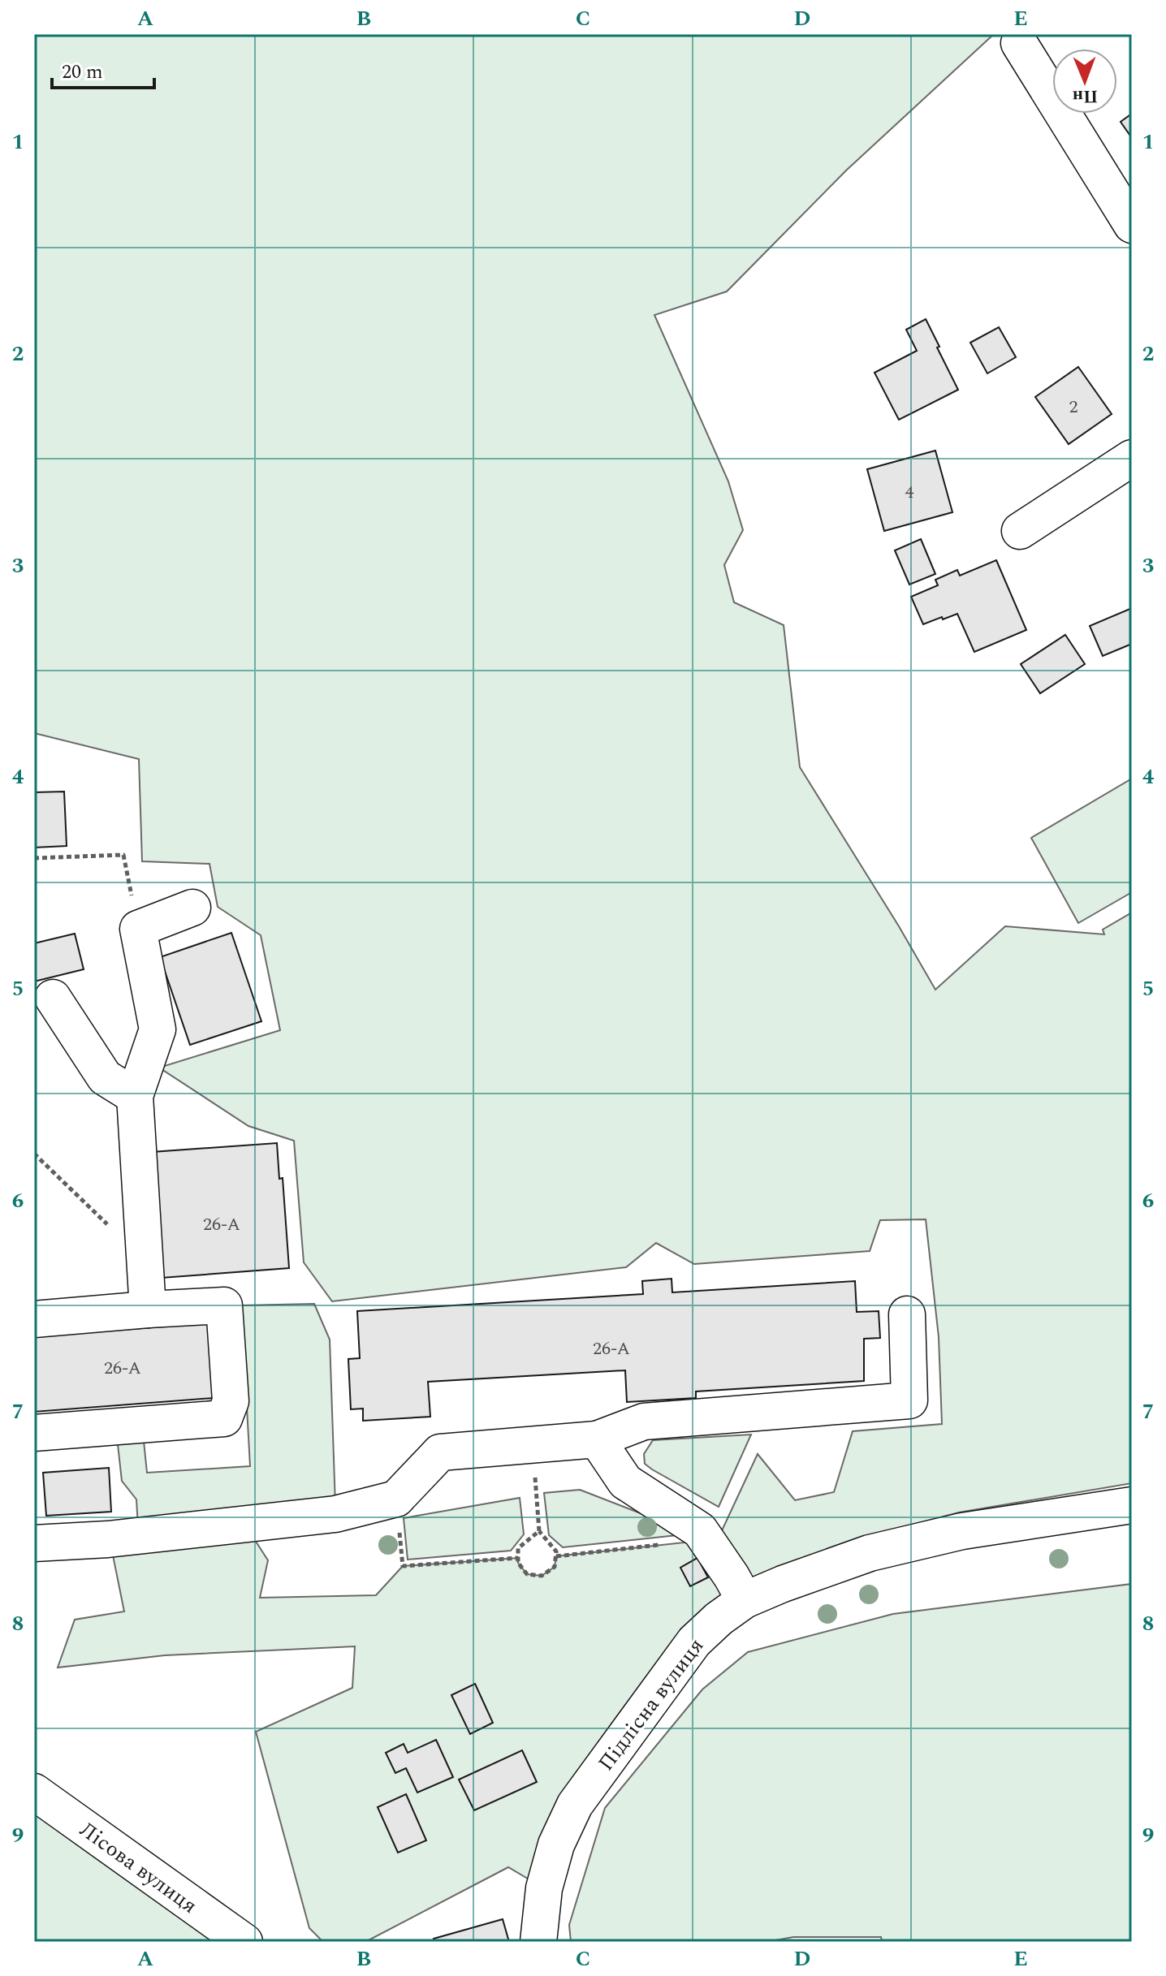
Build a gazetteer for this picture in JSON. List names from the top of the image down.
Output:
{
  "streets": {
    "street": ["Підлісна вулиця", "Лісова вулиця"]
  },
  "house_numbers": [
    "2",
    "4",
    "26-А",
    "26-А",
    "26-А"
  ],
  "scale_bar": "20 m",
  "north": "bottom",
  "grid": {
    "columns": [
      "A",
      "B",
      "C",
      "D",
      "E"
    ],
    "rows": [
      "1",
      "2",
      "3",
      "4",
      "5",
      "6",
      "7",
      "8",
      "9"
    ]
  }
}
